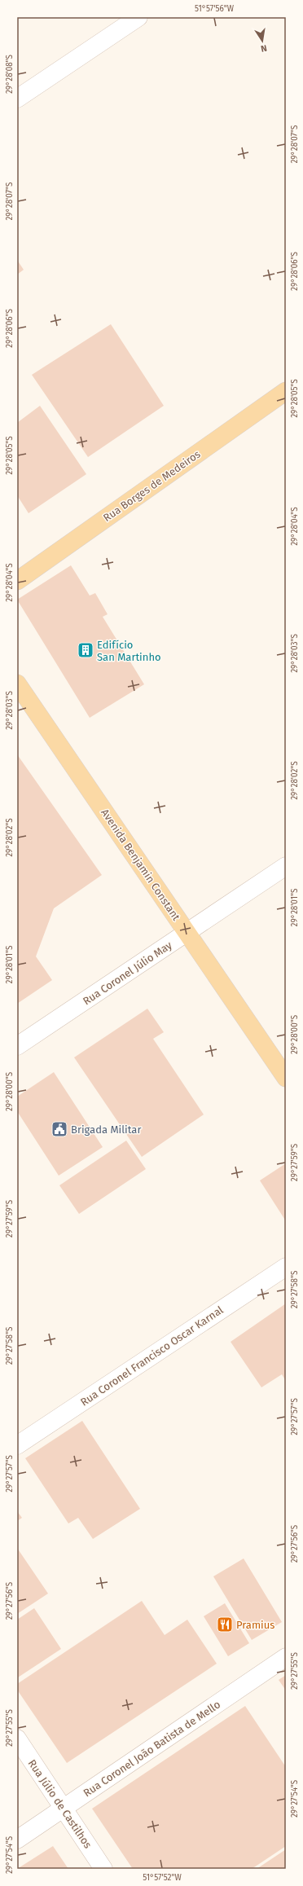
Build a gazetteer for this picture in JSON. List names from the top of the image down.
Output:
{
  "streets": {
    "main road": ["Rua Borges de Medeiros", "Avenida Benjamin Constant"],
    "street": [
      "Rua Coronel Júlio May",
      "Rua Coronel Francisco Oscar Karnal",
      "Rua Coronel João Batista de Mello",
      "Rua Júlio de Castilhos"
    ]
  },
  "crossings": [
    ["Avenida Benjamin Constant", "Rua Coronel Júlio May"],
    ["Rua Coronel João Batista de Mello", "Rua Júlio de Castilhos"]
  ],
  "places": {
    "building": ["Edifício San Martinho"],
    "public building": ["Brigada Militar"],
    "restaurant": ["Pramius"]
  },
  "north": "bottom",
  "coordinates": [
    "51°57'56\"W",
    "29°28'08\"S",
    "29°28'07\"S",
    "29°28'06\"S",
    "29°28'05\"S",
    "29°28'04\"S",
    "29°28'03\"S",
    "29°28'02\"S",
    "29°28'01\"S",
    "29°28'00\"S",
    "29°27'59\"S",
    "29°27'58\"S",
    "29°27'57\"S",
    "29°27'56\"S",
    "29°27'55\"S",
    "29°27'54\"S",
    "51°57'52\"W"
  ]
}
